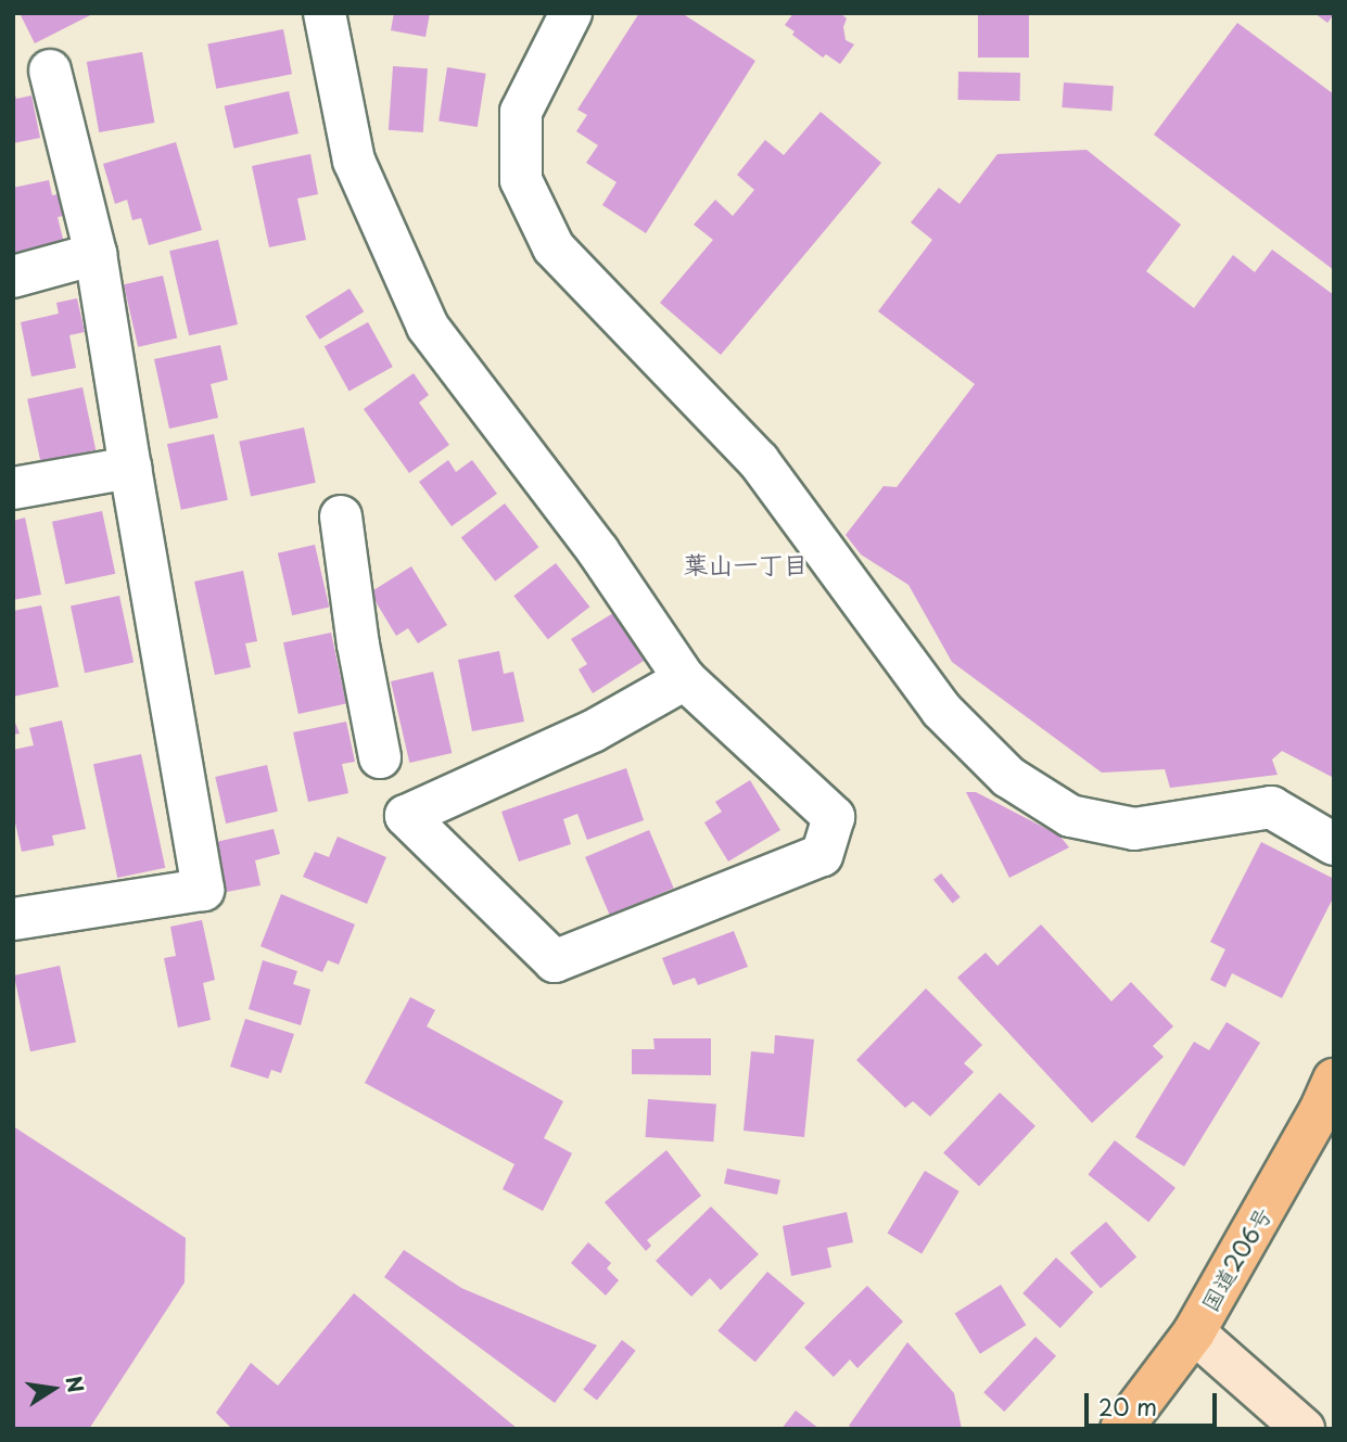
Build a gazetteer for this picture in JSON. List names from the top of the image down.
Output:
{
  "streets": {
    "highway": ["国道206号"]
  },
  "districts": ["葉山一丁目"],
  "scale_bar": "20 m",
  "north": "right"
}
